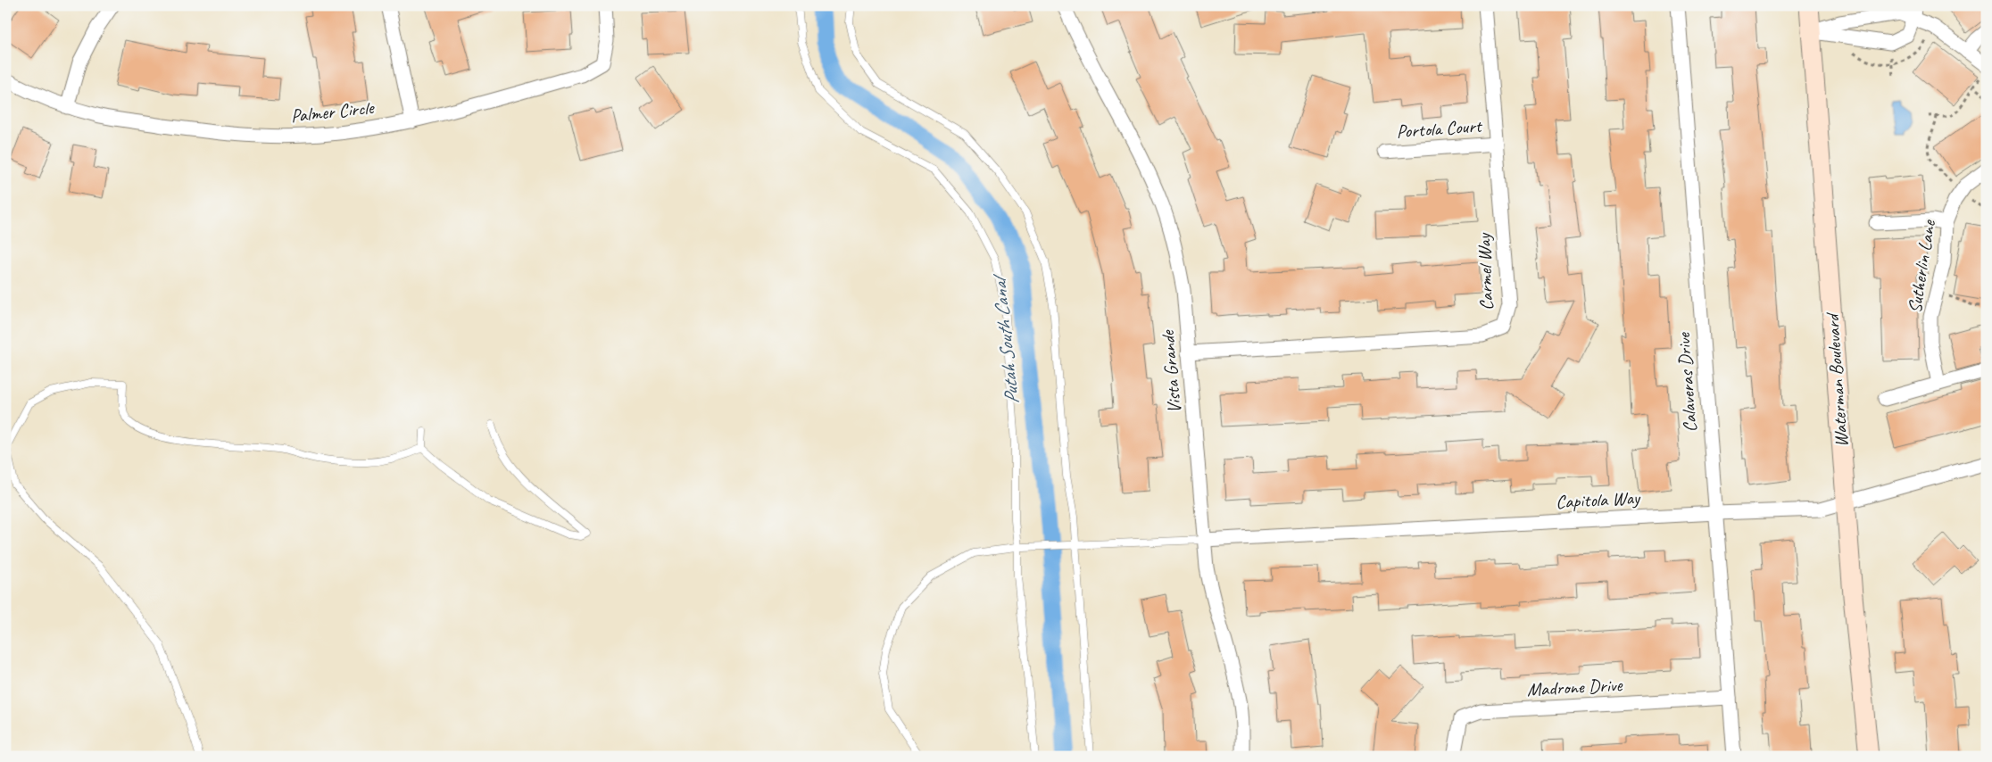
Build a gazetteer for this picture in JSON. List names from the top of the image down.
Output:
{
  "streets": {
    "main road": ["Waterman Boulevard"],
    "street": [
      "Palmer Circle",
      "Portola Court",
      "Sutherlin Lane",
      "Carmel Way",
      "Vista Grande",
      "Calaveras Drive",
      "Capitola Way",
      "Madrone Drive"
    ]
  },
  "crossings": [
    ["Portola Court", "Carmel Way"],
    ["Carmel Way", "Vista Grande"],
    ["Vista Grande", "Capitola Way"],
    ["Waterman Boulevard", "Capitola Way"],
    ["Calaveras Drive", "Capitola Way"],
    ["Calaveras Drive", "Madrone Drive"]
  ],
  "water": ["Putah South Canal"]
}
